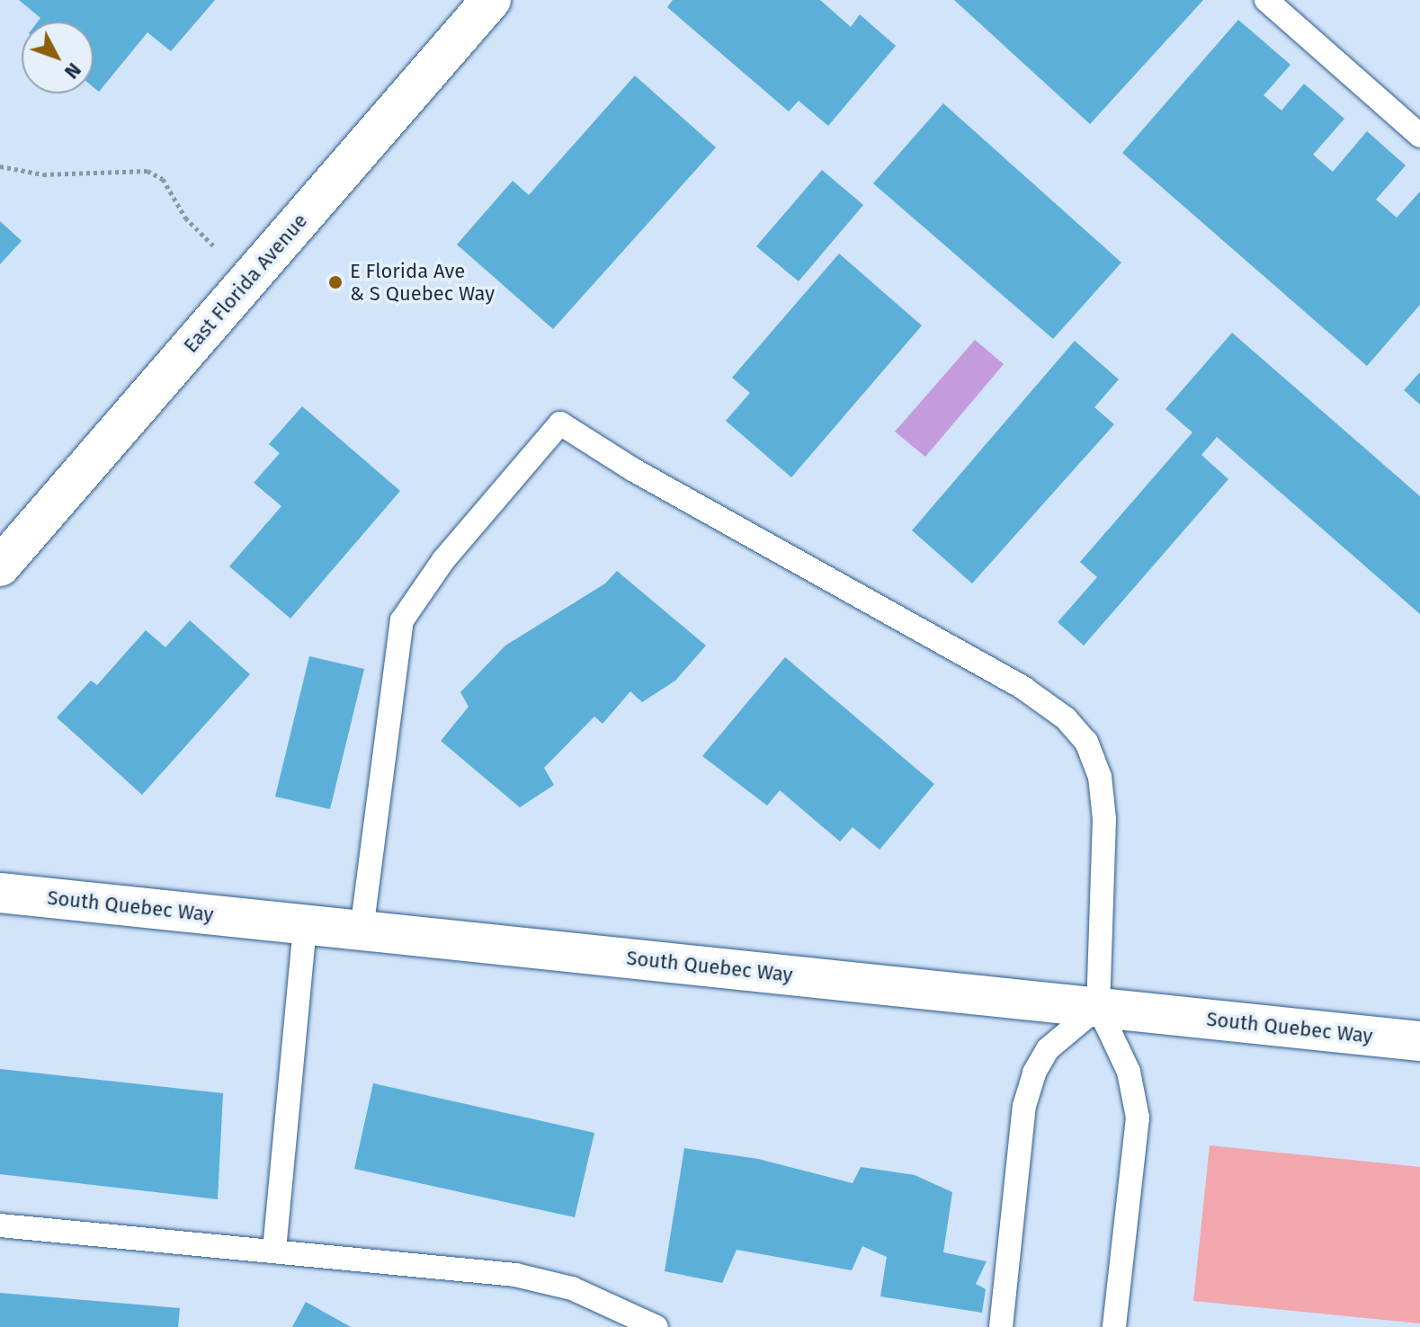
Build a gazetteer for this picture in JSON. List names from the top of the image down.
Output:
{
  "streets": {
    "street": ["East Florida Avenue", "South Quebec Way"]
  },
  "places": ["E Florida Ave & S Quebec Way"],
  "north": "bottom right"
}
